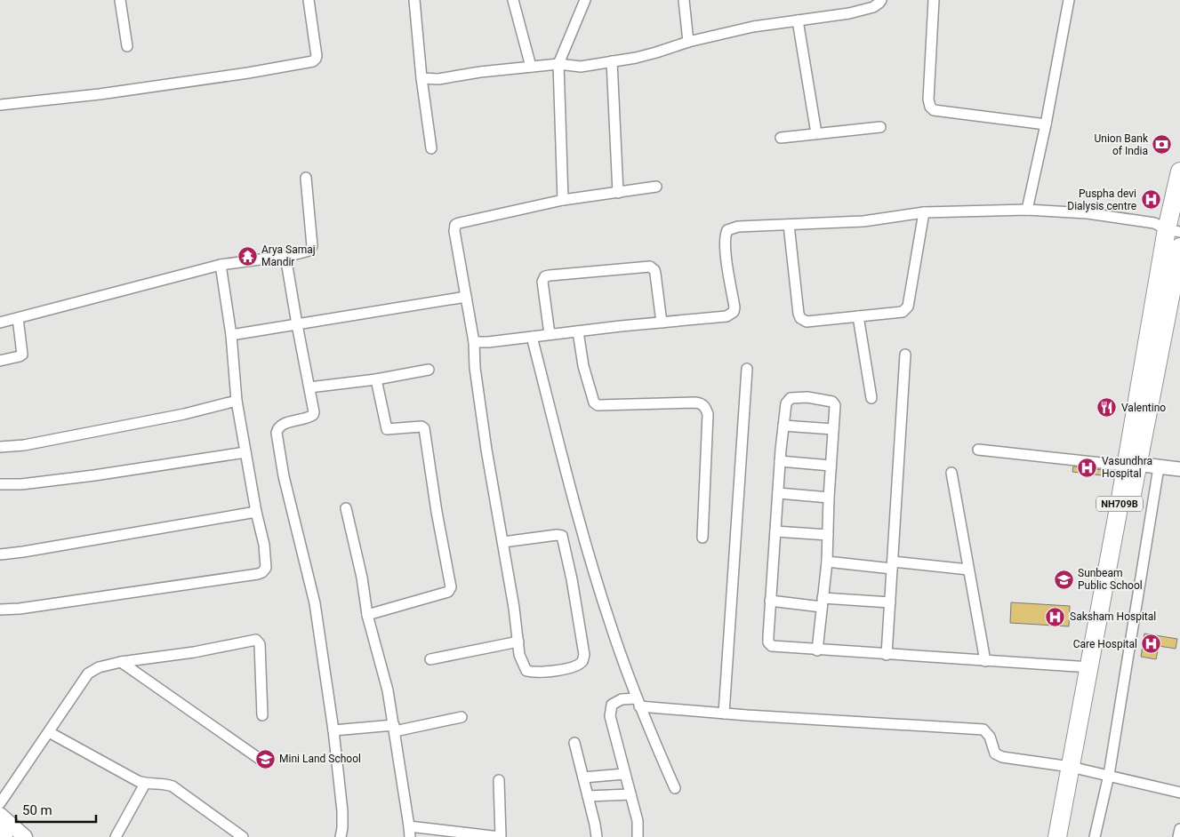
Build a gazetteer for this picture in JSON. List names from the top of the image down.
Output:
{
  "streets": {
    "highway": ["NH709B"]
  },
  "places": {
    "bank": ["Union Bank of India"],
    "hospital": [
      "Puspha devi Dialysis centre",
      "Vasundhra Hospital",
      "Saksham Hospital",
      "Care Hospital"
    ],
    "temple": ["Arya Samaj Mandir"],
    "restaurant": ["Valentino"],
    "school or university": ["Sunbeam Public School", "Mini Land School"]
  },
  "scale_bar": "50 m"
}
